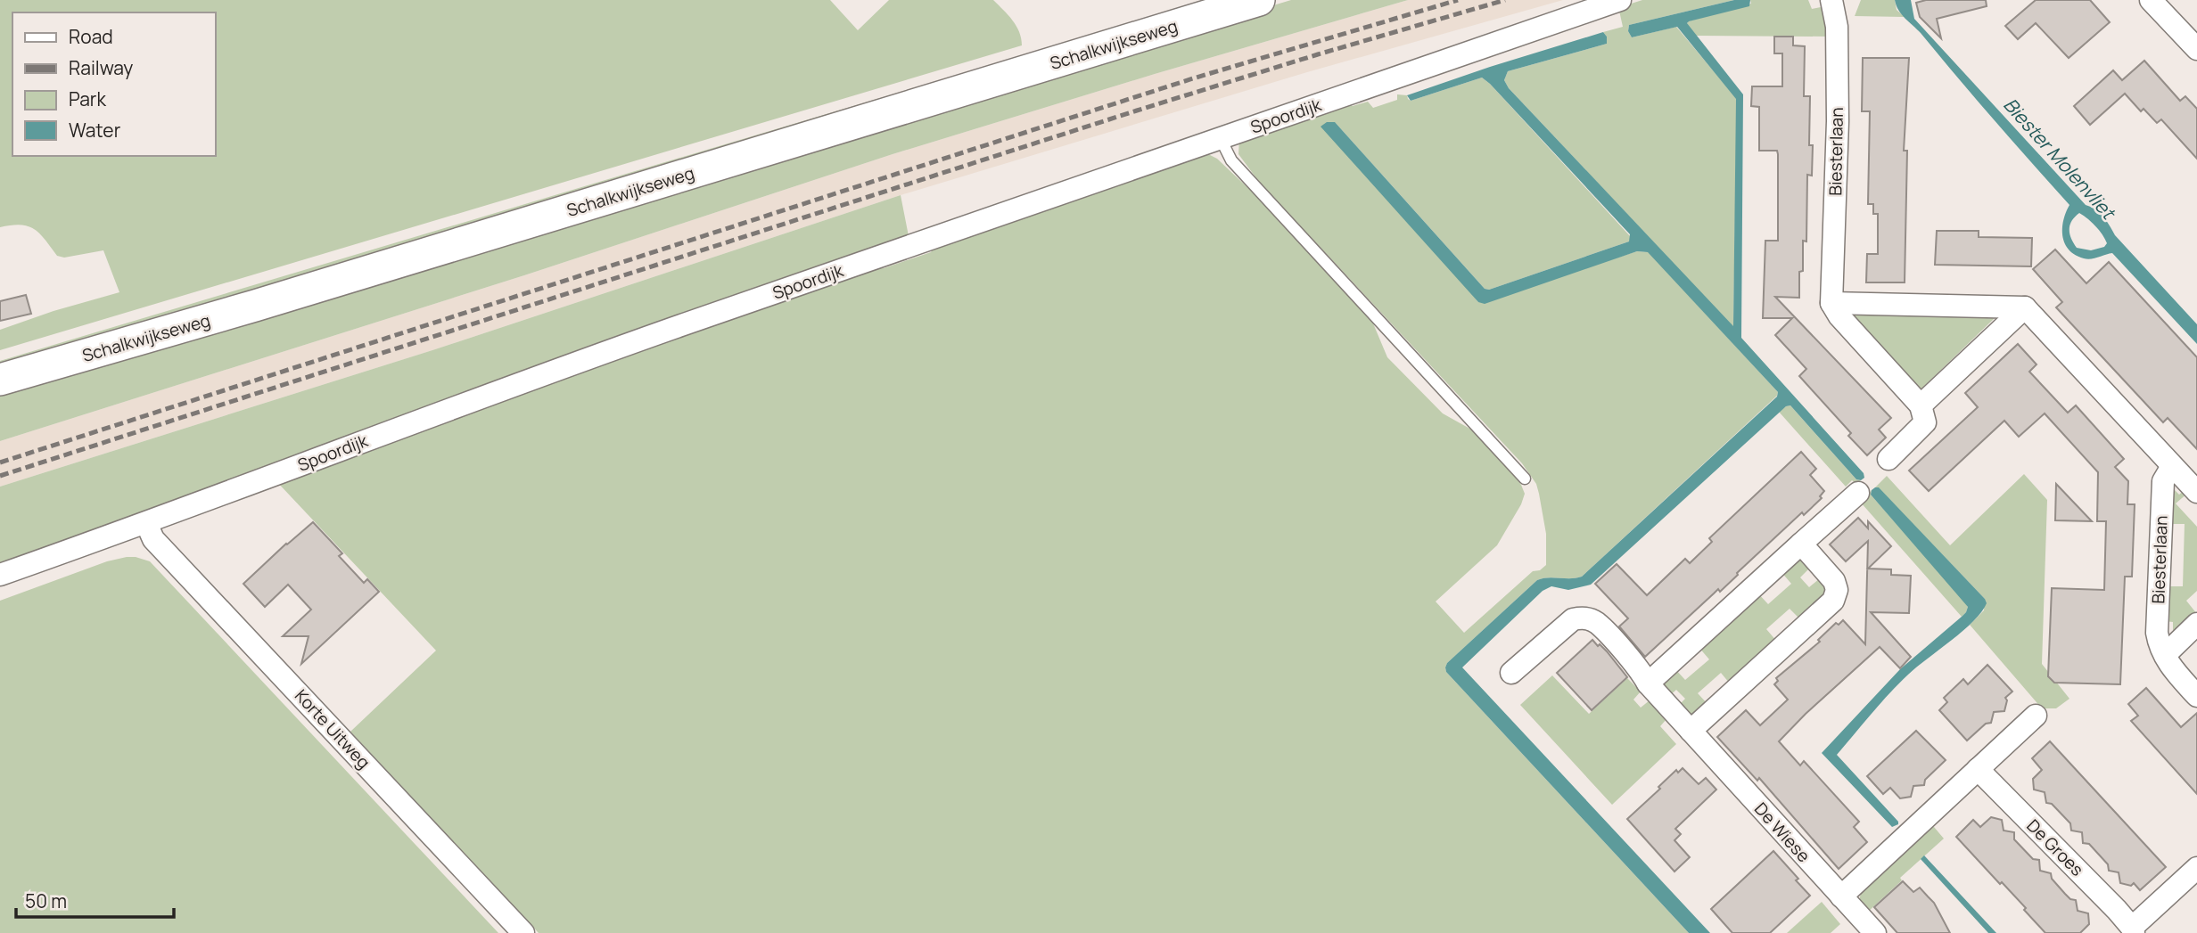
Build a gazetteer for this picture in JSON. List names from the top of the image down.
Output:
{
  "streets": {
    "street": [
      "Schalkwijkseweg",
      "Spoordijk",
      "Biesterlaan",
      "Korte Uitweg",
      "De Wiese",
      "De Groes"
    ]
  },
  "crossings": [
    ["Spoordijk", "Korte Uitweg"]
  ],
  "water": ["Biester Molenvliet"],
  "legend": [
    "Road",
    "Railway",
    "Park",
    "Water"
  ],
  "scale_bar": "50 m"
}
